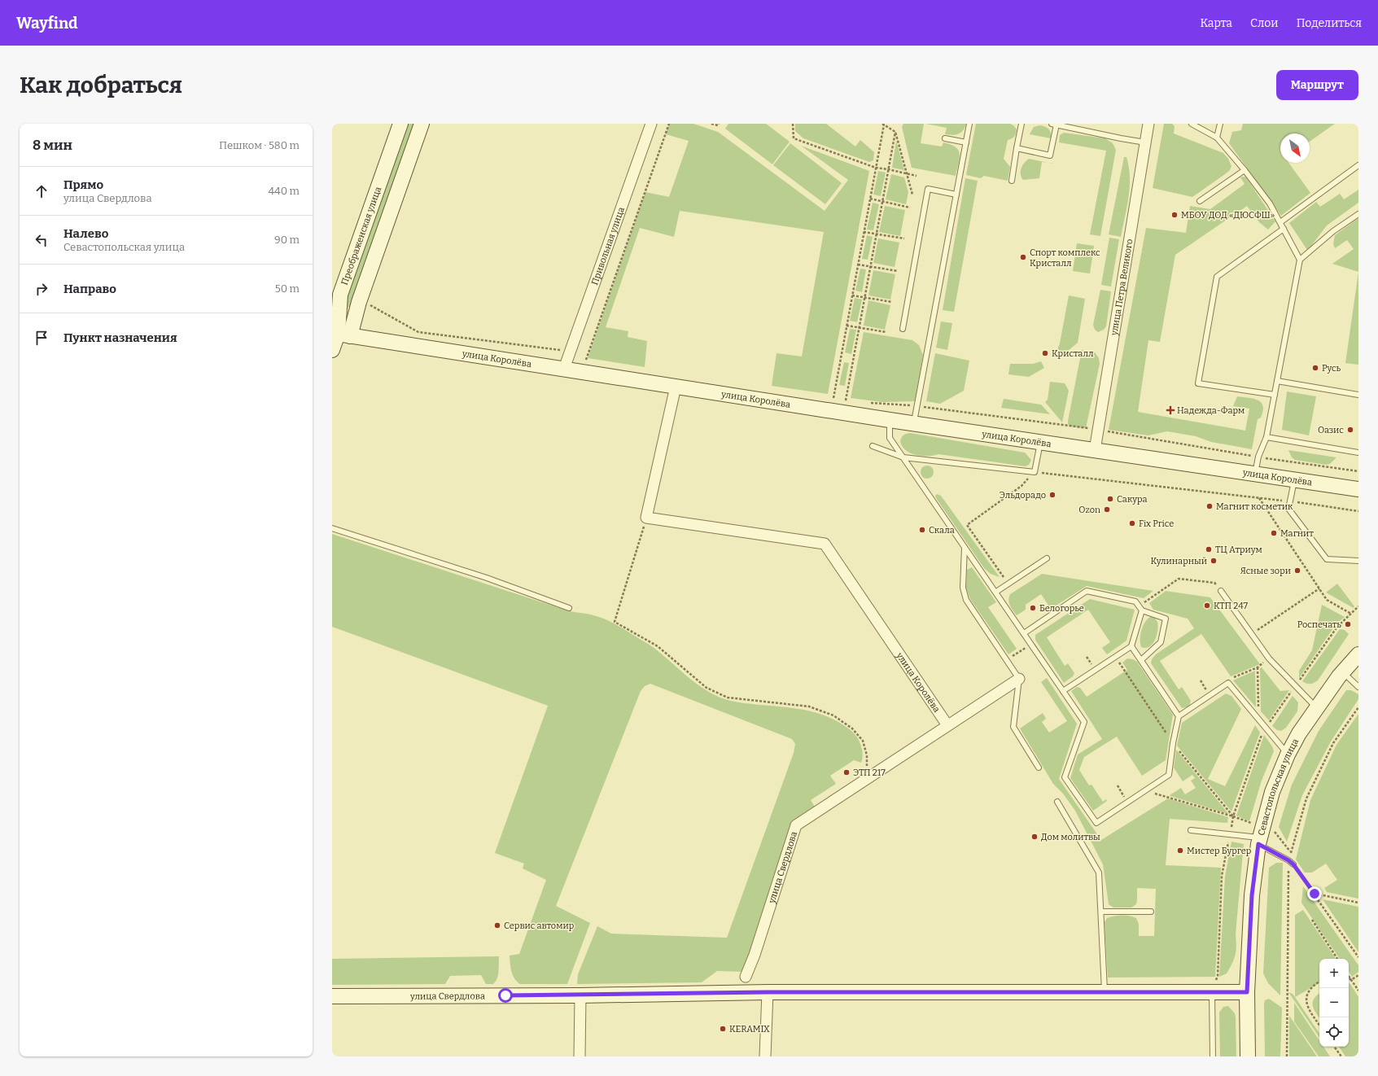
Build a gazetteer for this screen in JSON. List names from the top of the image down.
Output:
{
  "streets": {
    "main road": [
      "Преображенская улица",
      "улица Королёва",
      "Севастопольская улица",
      "улица Свердлова"
    ],
    "street": ["Привольная улица", "улица Петра Великого"]
  },
  "crossings": [
    ["Преображенская улица", "улица Королёва"],
    ["Привольная улица", "улица Королёва"],
    ["улица Петра Великого", "улица Королёва"],
    ["улица Королёва", "улица Свердлова"],
    ["Севастопольская улица", "улица Свердлова"]
  ],
  "places": {
    "other": [
      "МБОУ ДОД «ДЮСФШ»",
      "Спорт комплекс Кристалл",
      "Кристалл",
      "Русь",
      "Оазис",
      "Эльдорадо",
      "Сакура",
      "Магнит косметик",
      "Ozon",
      "Fix Price",
      "Скала",
      "Магнит",
      "ТЦ Атриум",
      "Кулинарный",
      "Ясные зори",
      "КТП 247",
      "Белогорье",
      "Роспечать",
      "ЭТП 217",
      "Дом молитвы",
      "Мистер Бургер",
      "Сервис автомир",
      "KERAMIX"
    ],
    "health": ["Надежда-Фарм"]
  },
  "north": "bottom right",
  "page": {
    "header": "Wayfind",
    "nav": ["Карта", "Слои", "Поделиться"],
    "buttons": "Маршрут",
    "title": "Как добраться",
    "heading": ["8 мин", "Пешком · 580 m"],
    "list": [
      ["Прямо", "улица Свердлова", "440 m"],
      ["Налево", "Севастопольская улица", "90 m"],
      ["Направо", "50 m"],
      "Пункт назначения"
    ],
    "map_buttons": ["+", "−"]
  }
}
